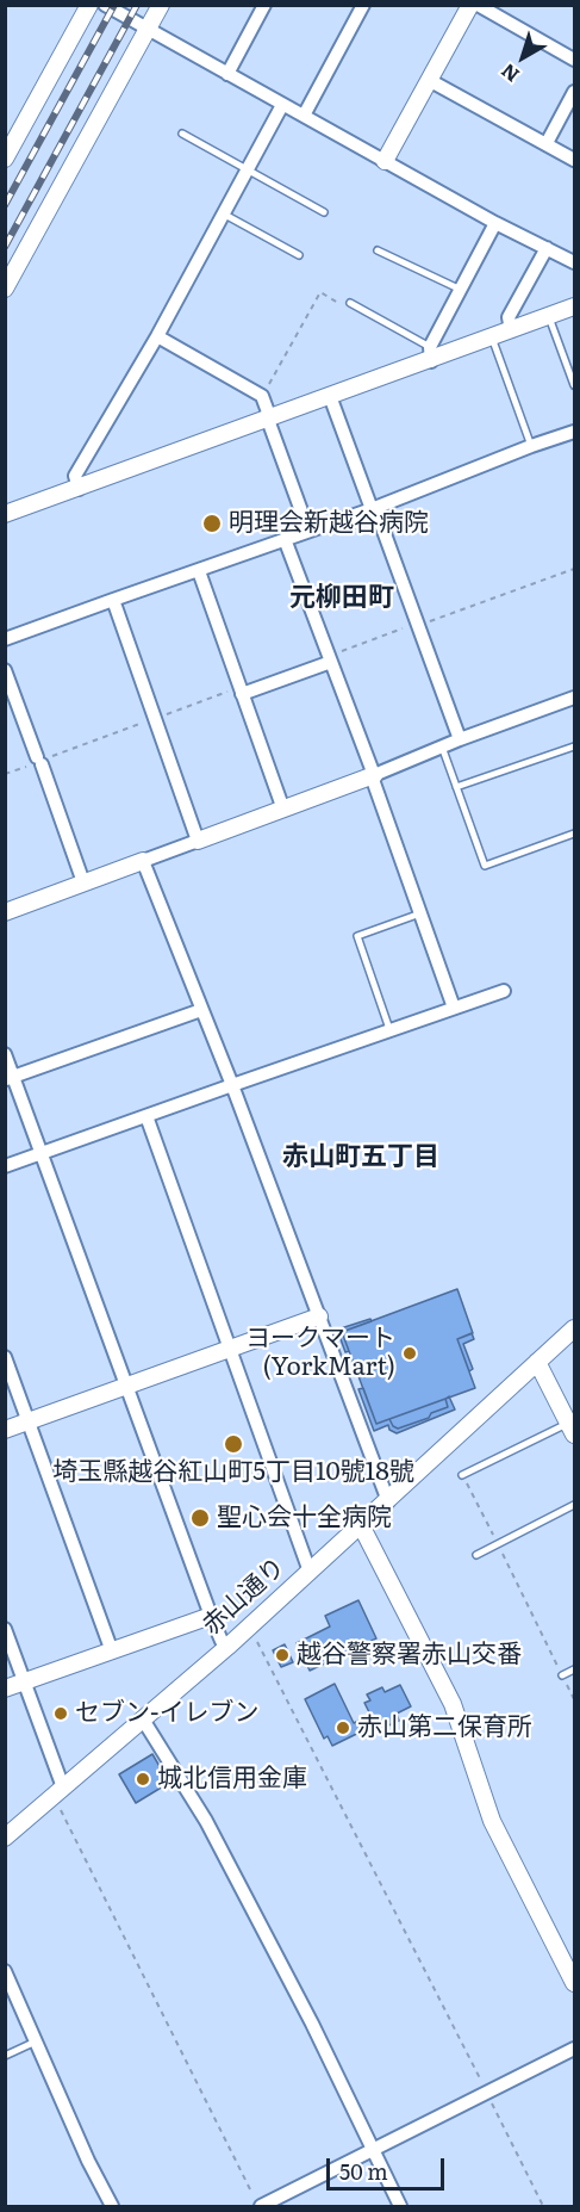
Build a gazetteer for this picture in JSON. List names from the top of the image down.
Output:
{
  "streets": {
    "street": ["赤山通り"]
  },
  "districts": ["元柳田町", "赤山町五丁目"],
  "places": [
    "明理会新越谷病院",
    "ヨークマート (YorkMart)",
    "埼玉縣越谷紅山町5丁目10號18號",
    "聖心会十全病院",
    "越谷警察署赤山交番",
    "セブン-イレブン",
    "赤山第二保育所",
    "城北信用金庫"
  ],
  "scale_bar": "50 m",
  "north": "bottom left"
}
